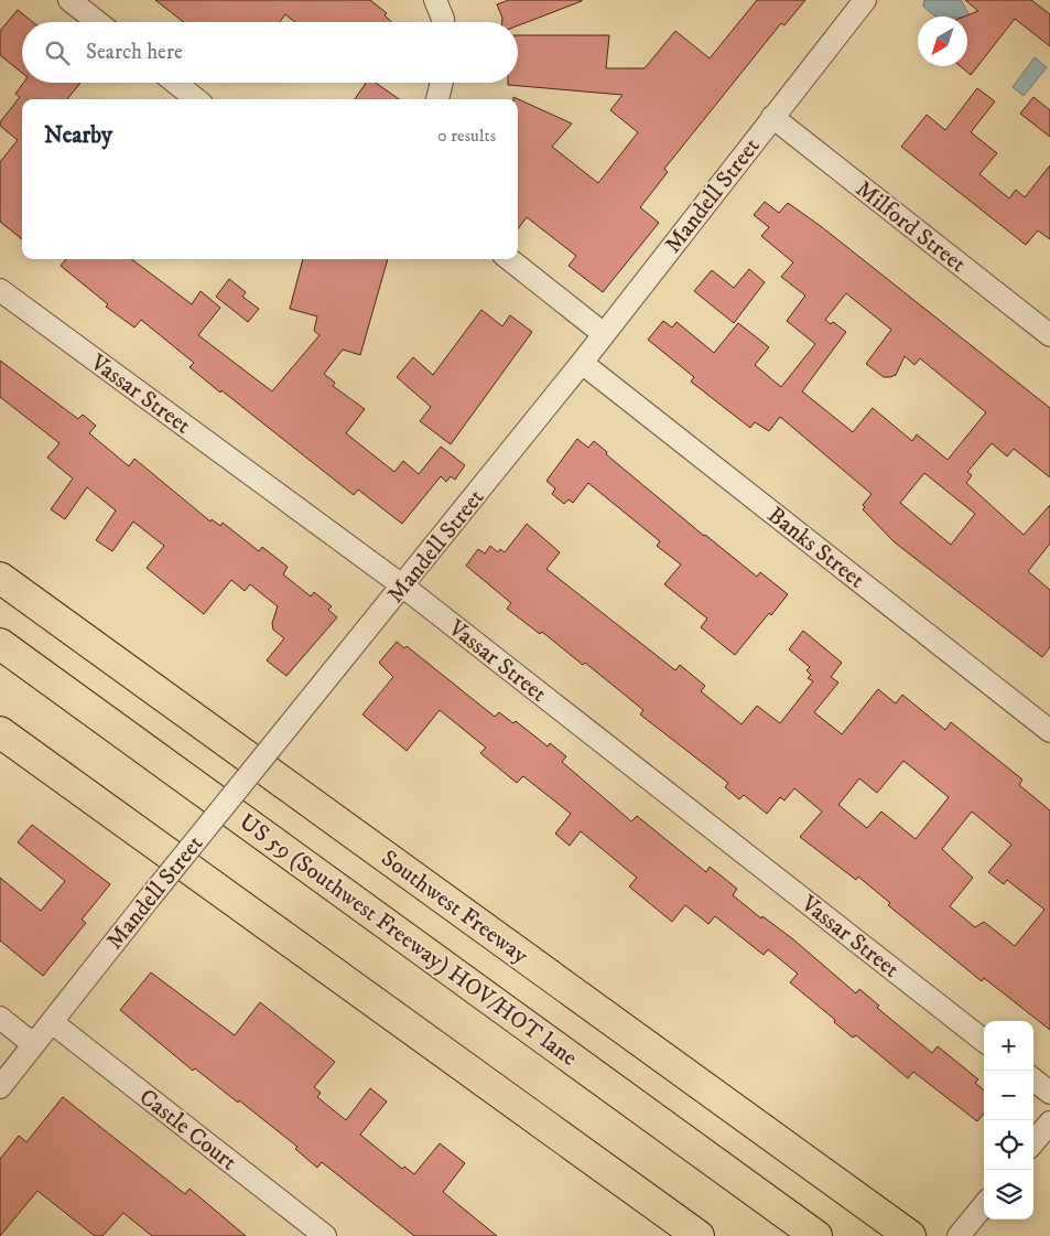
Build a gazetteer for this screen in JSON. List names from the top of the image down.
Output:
{
  "streets": {
    "highway": ["Southwest Freeway", "US 59 (Southwest Freeway) HOV/HOT lane"],
    "street": [
      "Mandell Street",
      "Milford Street",
      "Vassar Street",
      "Banks Street",
      "Castle Court"
    ]
  },
  "crossings": [
    ["Mandell Street", "Milford Street"],
    ["Mandell Street", "Vassar Street"],
    ["Mandell Street", "Banks Street"],
    ["Mandell Street", "Castle Court"]
  ],
  "north": "bottom left",
  "page": {
    "search": "Search here",
    "heading": ["Nearby", "0 results"],
    "map_buttons": ["+", "−"]
  }
}
